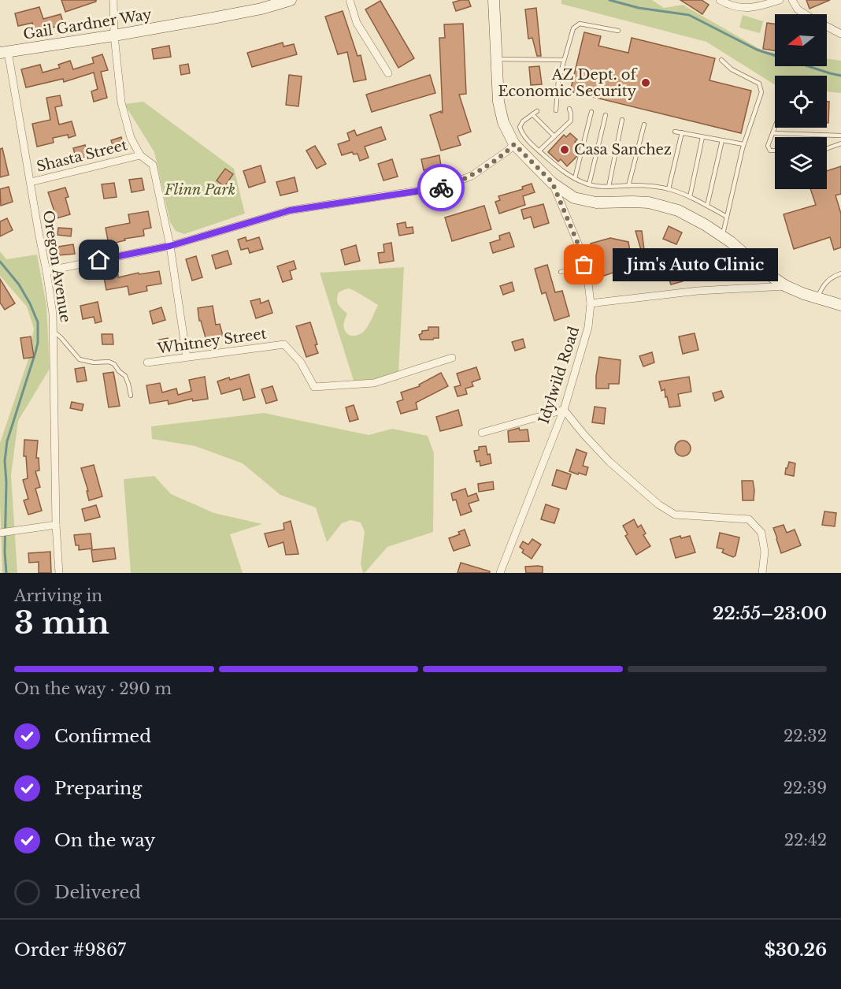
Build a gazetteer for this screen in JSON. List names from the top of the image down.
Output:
{
  "streets": {
    "main road": ["Gail Gardner Way"],
    "street": [
      "Shasta Street",
      "Oregon Avenue",
      "Whitney Street",
      "Idylwild Road"
    ]
  },
  "crossings": [
    ["Gail Gardner Way", "Oregon Avenue"],
    ["Shasta Street", "Oregon Avenue"]
  ],
  "parks": ["Flinn Park"],
  "places": ["AZ Dept. of Economic Security", "Casa Sanchez", "Jim's Auto Clinic"],
  "north": "left",
  "page": {
    "bubble": "Jim's Auto Clinic",
    "heading": ["3 min", "Arriving in", "22:55–23:00"],
    "panel": ["Order #9867", "$30.26"],
    "bar": "On the way · 290 m",
    "list": [
      ["Confirmed", "22:32"],
      ["Preparing", "22:39"],
      ["On the way", "22:42"],
      "Delivered"
    ]
  }
}
